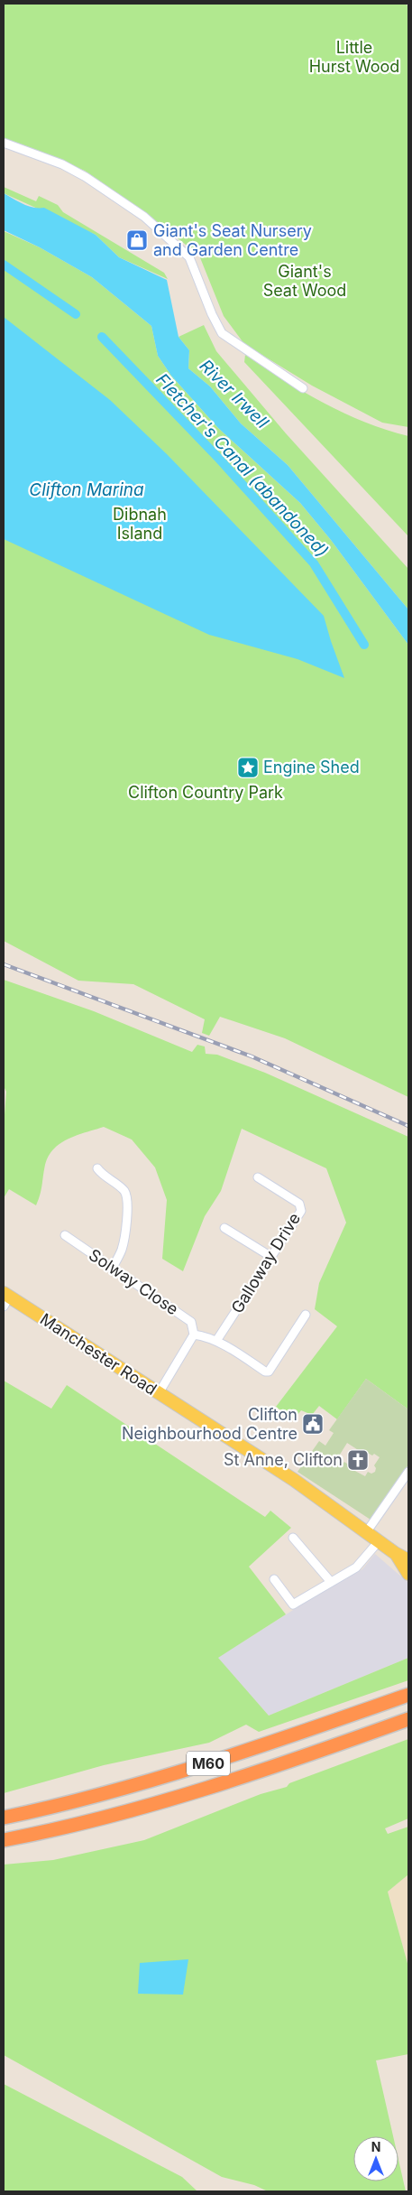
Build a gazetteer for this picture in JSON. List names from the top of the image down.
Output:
{
  "streets": {
    "highway": ["M60"],
    "main road": ["Manchester Road"],
    "street": ["Galloway Drive", "Solway Close"]
  },
  "water": ["River Irwell", "Fletcher's Canal (abandoned)", "Clifton Marina"],
  "parks": [
    "Little Hurst Wood",
    "Giant's Seat Wood",
    "Dibnah Island",
    "Clifton Country Park"
  ],
  "places": {
    "shop": ["Giant's Seat Nursery and Garden Centre"],
    "place": ["Engine Shed"],
    "public building": ["Clifton Neighbourhood Centre"],
    "church": ["St Anne, Clifton"]
  },
  "north": "top"
}
